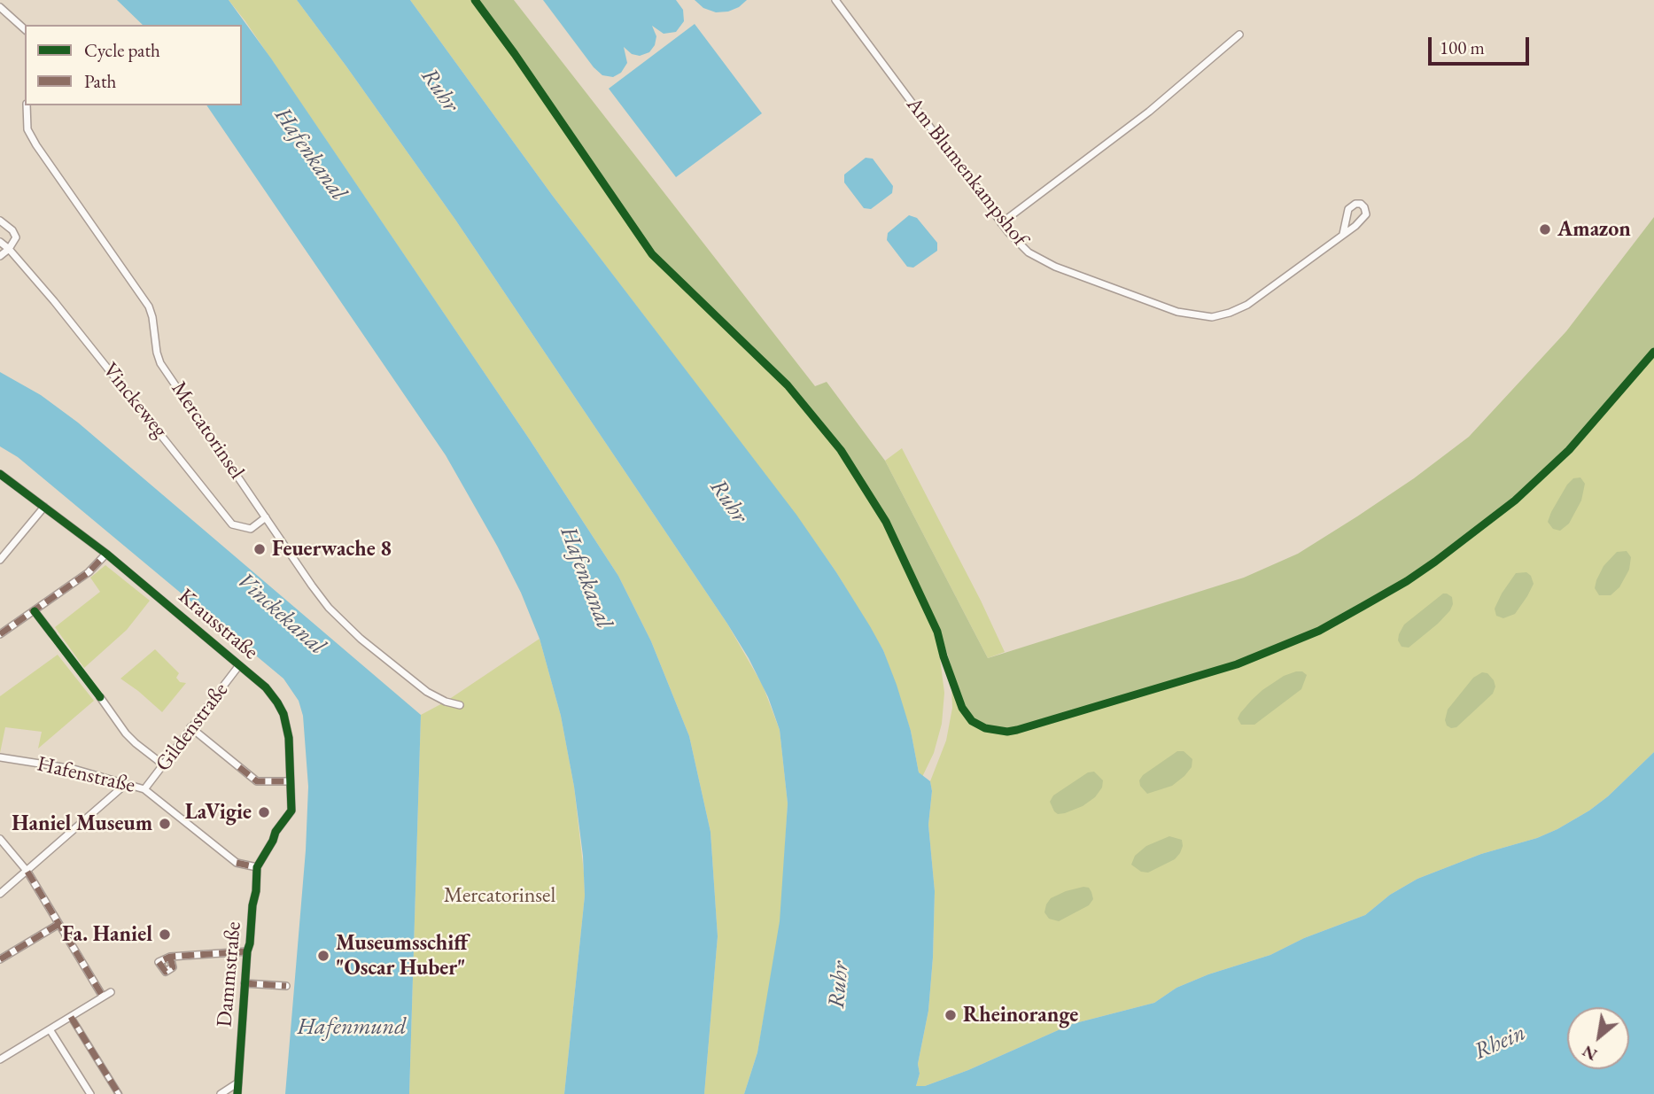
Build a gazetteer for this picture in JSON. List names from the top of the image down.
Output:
{
  "streets": {
    "street": [
      "Am Blumenkampshof",
      "Vinckeweg",
      "Mercatorinsel",
      "Krausstraße",
      "Gildenstraße",
      "Hafenstraße",
      "Dammstraße"
    ]
  },
  "crossings": [
    ["Vinckeweg", "Mercatorinsel"],
    ["Krausstraße", "Gildenstraße"],
    ["Krausstraße", "Dammstraße"],
    ["Gildenstraße", "Hafenstraße"],
    ["Hafenstraße", "Dammstraße"]
  ],
  "water": [
    "Ruhr",
    "Hafenkanal",
    "Vinckekanal",
    "Hafenmund",
    "Rhein"
  ],
  "parks": ["Mercatorinsel"],
  "places": [
    "Amazon",
    "Feuerwache 8",
    "LaVigie",
    "Haniel Museum",
    "Fa. Haniel",
    "Museumsschiff \"Oscar Huber\"",
    "Rheinorange"
  ],
  "legend": ["Cycle path", "Path"],
  "scale_bar": "100 m",
  "north": "bottom left"
}
